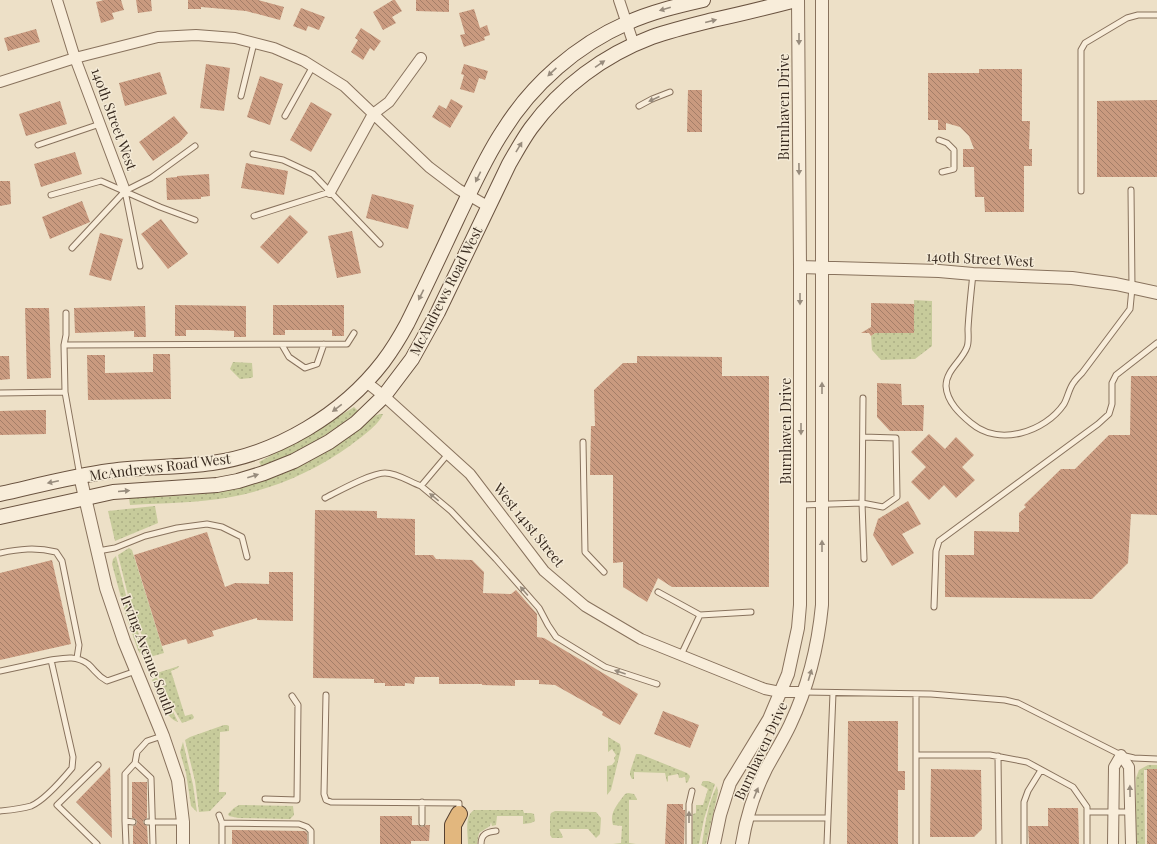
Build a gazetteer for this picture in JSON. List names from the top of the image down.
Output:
{
  "streets": {
    "main road": ["McAndrews Road West"],
    "street": [
      "Burnhaven Drive",
      "140th Street West",
      "West 141st Street",
      "Irving Avenue South"
    ]
  },
  "crossings": [
    ["Burnhaven Drive", "140th Street West"],
    ["Burnhaven Drive", "McAndrews Road West"],
    ["Burnhaven Drive", "West 141st Street"],
    ["140th Street West", "McAndrews Road West"],
    ["McAndrews Road West", "West 141st Street"],
    ["McAndrews Road West", "Irving Avenue South"]
  ]
}
